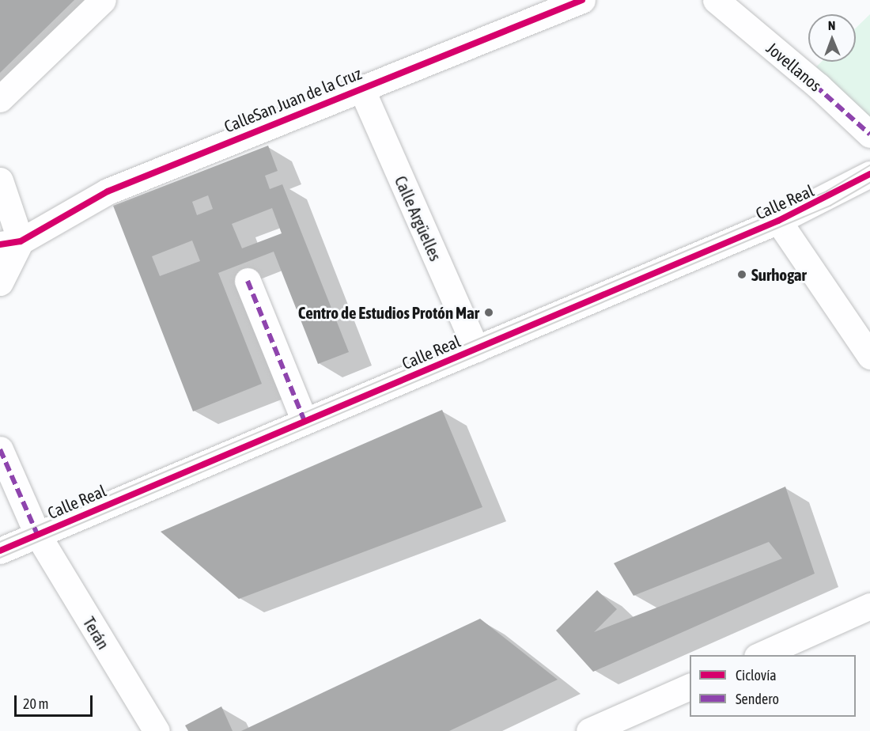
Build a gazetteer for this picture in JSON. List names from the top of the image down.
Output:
{
  "streets": {
    "street": [
      "Jovellanos",
      "CalleSan Juan de la Cruz",
      "Calle Real",
      "Calle Argüelles",
      "Terán"
    ]
  },
  "crossings": [
    ["CalleSan Juan de la Cruz", "Calle Argüelles"],
    ["Calle Real", "Calle Argüelles"],
    ["Calle Real", "Terán"]
  ],
  "places": ["Surhogar", "Centro de Estudios Protón Mar"],
  "legend": ["Ciclovía", "Sendero"],
  "scale_bar": "20 m",
  "north": "top"
}
